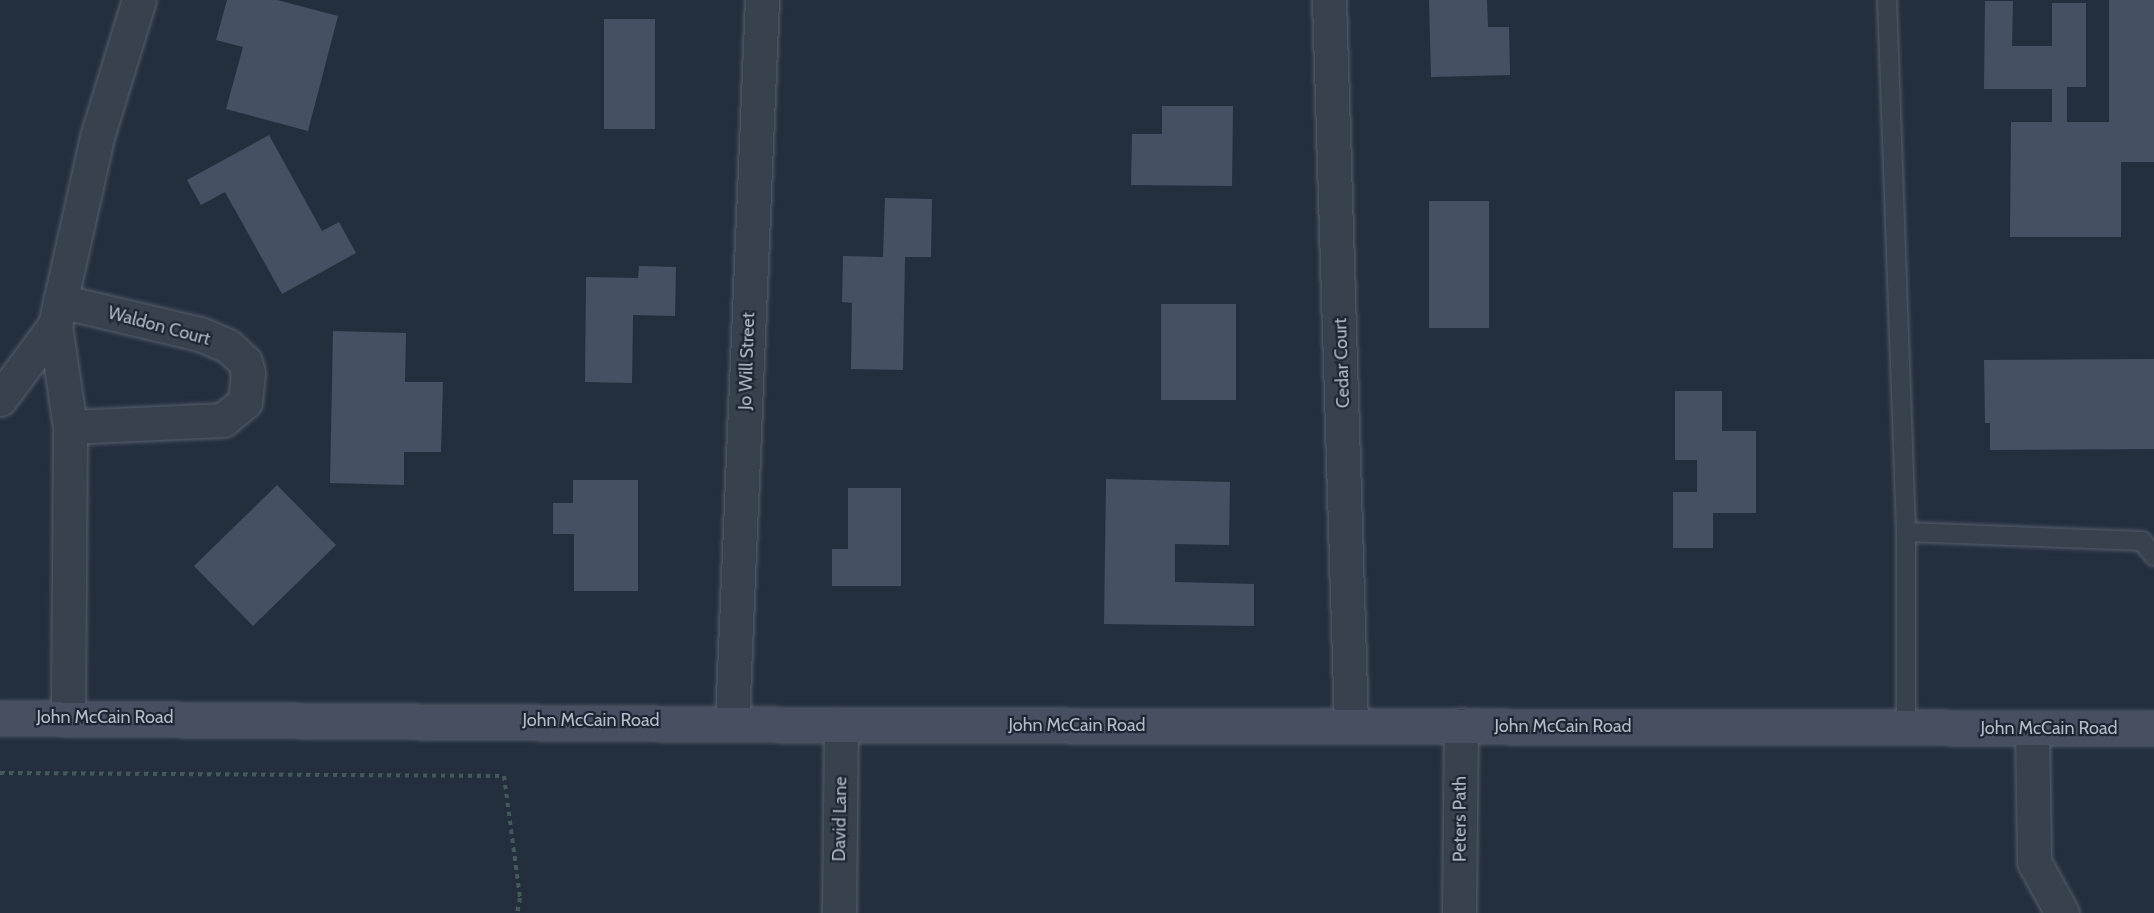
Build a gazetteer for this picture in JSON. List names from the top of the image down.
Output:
{
  "streets": {
    "main road": ["John McCain Road"],
    "street": [
      "Waldon Court",
      "Jo Will Street",
      "Cedar Court",
      "David Lane",
      "Peters Path"
    ]
  },
  "crossings": [
    ["Jo Will Street", "John McCain Road"],
    ["Cedar Court", "John McCain Road"],
    ["John McCain Road", "David Lane"],
    ["John McCain Road", "Peters Path"]
  ]
}
